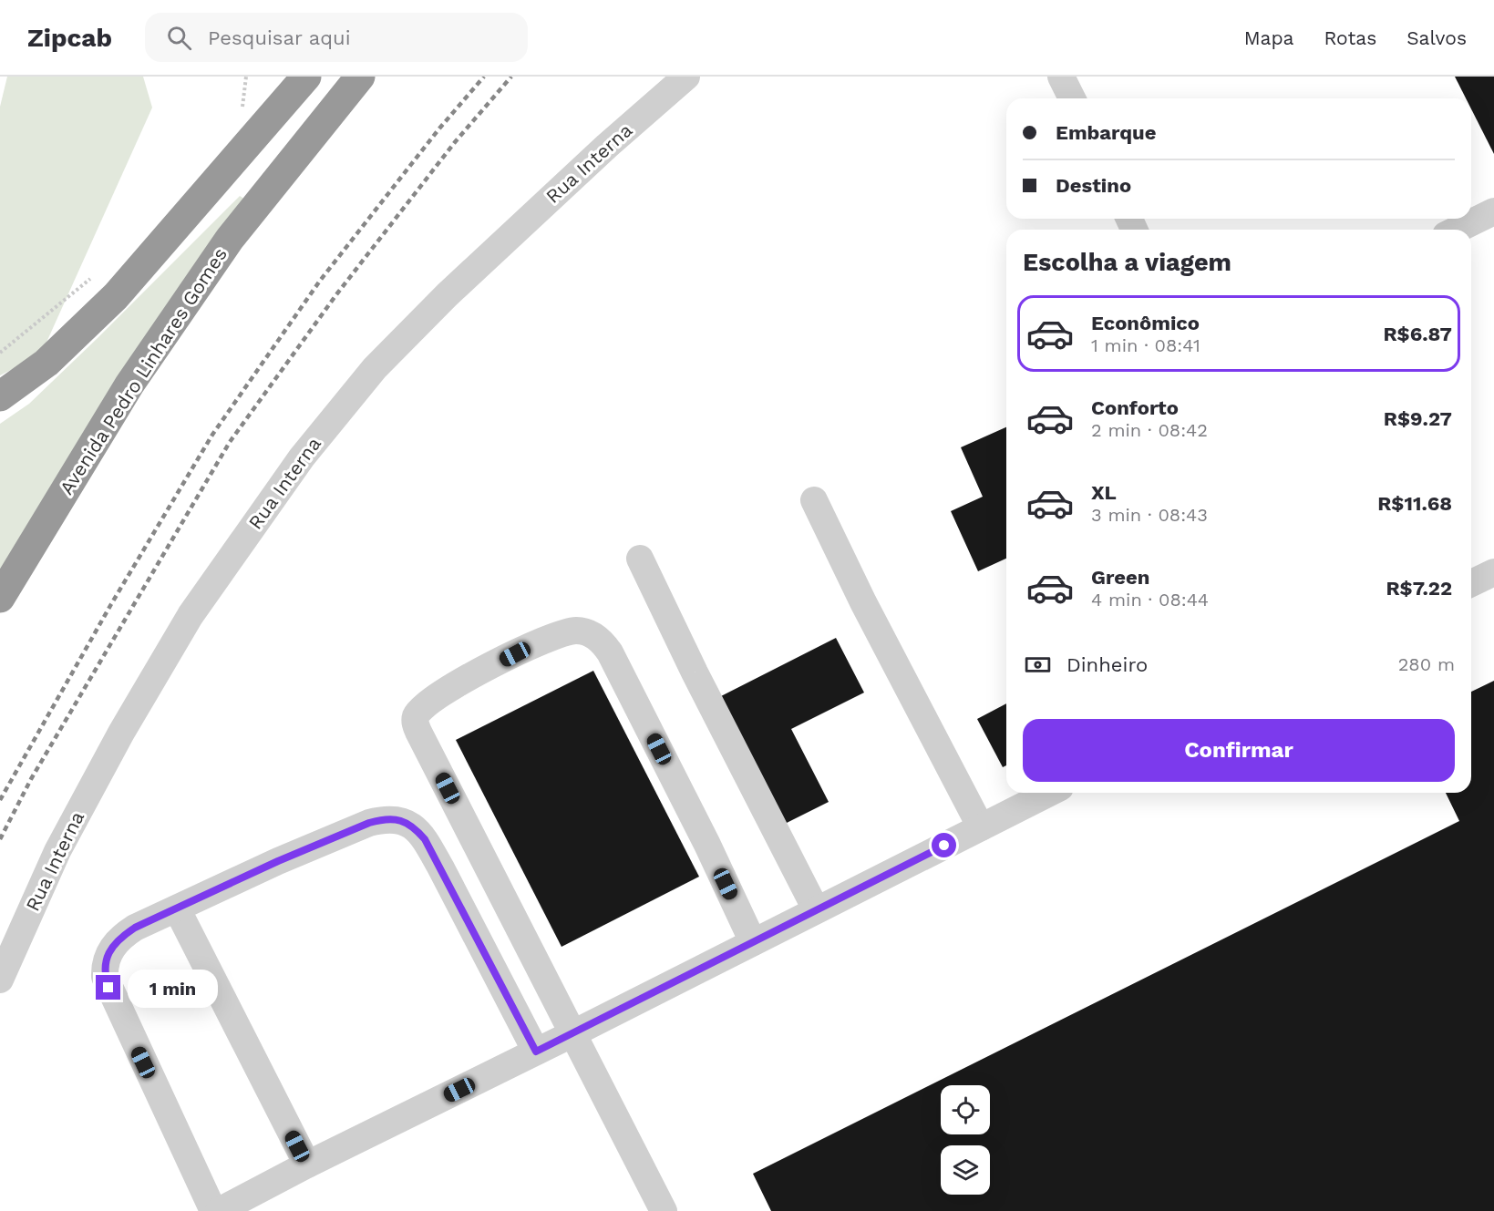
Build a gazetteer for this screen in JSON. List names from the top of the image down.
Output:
{
  "streets": {
    "highway": ["Avenida Pedro Linhares Gomes"],
    "lane": ["Rua Interna"]
  },
  "page": {
    "header": "Zipcab",
    "search": "Pesquisar aqui",
    "nav": ["Mapa", "Rotas", "Salvos"],
    "banner": ["Embarque", "Destino"],
    "heading": "Escolha a viagem",
    "list": [
      {
        "name": "Econômico",
        "note": "1 min · 08:41",
        "value": "R$6.87"
      },
      {
        "name": "Conforto",
        "note": "2 min · 08:42",
        "value": "R$9.27"
      },
      {
        "name": "XL",
        "note": "3 min · 08:43",
        "value": "R$11.68"
      },
      {
        "name": "Green",
        "note": "4 min · 08:44",
        "value": "R$7.22"
      }
    ],
    "pay": ["Dinheiro", "280 m"],
    "buttons": "Confirmar",
    "bubble": "1 min"
  }
}
